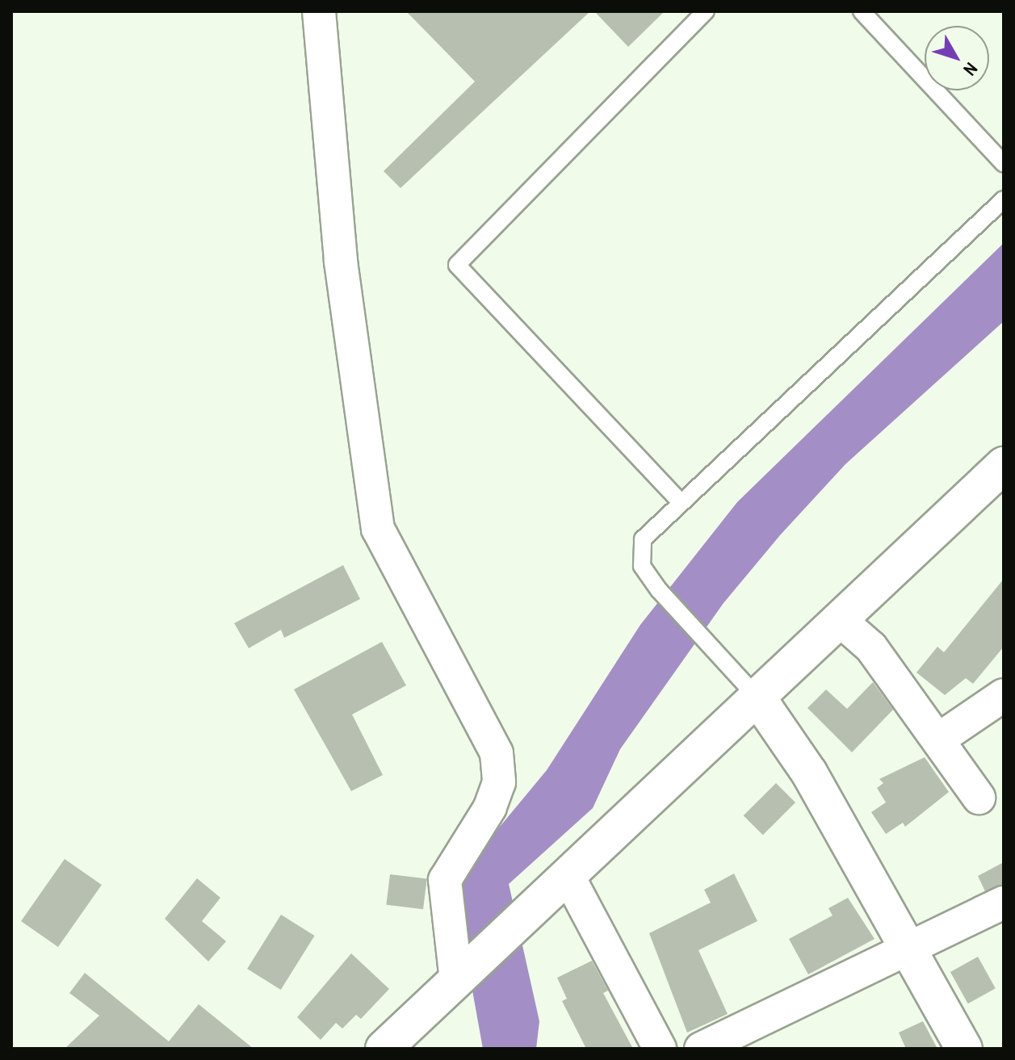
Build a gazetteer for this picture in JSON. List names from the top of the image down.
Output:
{
  "north": "bottom right"
}
